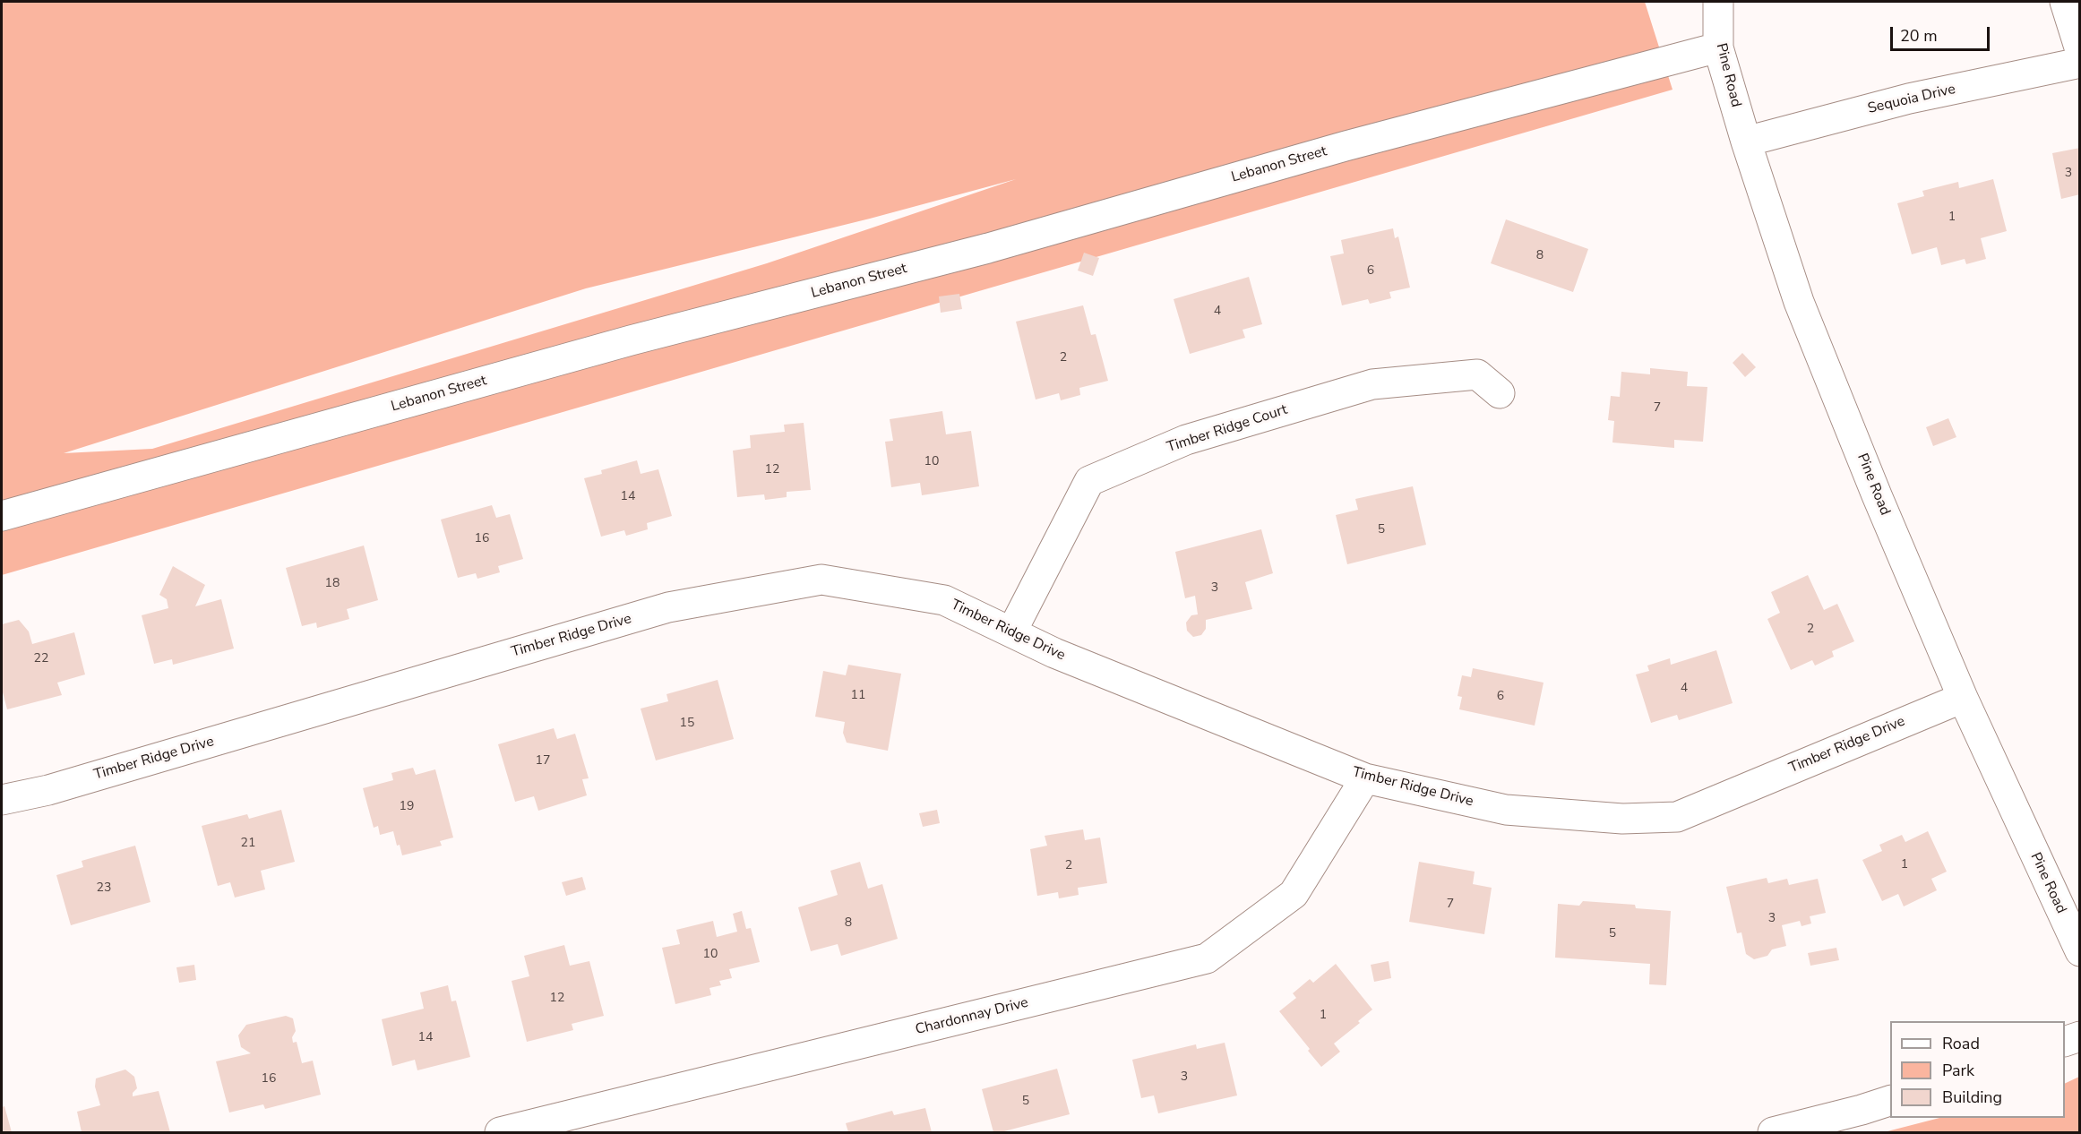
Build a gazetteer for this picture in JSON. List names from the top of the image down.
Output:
{
  "streets": {
    "street": [
      "Pine Road",
      "Sequoia Drive",
      "Lebanon Street",
      "Timber Ridge Court",
      "Timber Ridge Drive",
      "Chardonnay Drive"
    ]
  },
  "crossings": [
    ["Pine Road", "Sequoia Drive"],
    ["Pine Road", "Lebanon Street"],
    ["Pine Road", "Timber Ridge Drive"],
    ["Timber Ridge Court", "Timber Ridge Drive"],
    ["Timber Ridge Drive", "Chardonnay Drive"]
  ],
  "house_numbers": [
    "3",
    "1",
    "8",
    "6",
    "4",
    "2",
    "7",
    "10",
    "12",
    "14",
    "5",
    "16",
    "18",
    "3",
    "2",
    "22",
    "4",
    "11",
    "6",
    "15",
    "17",
    "19",
    "21",
    "1",
    "2",
    "23",
    "7",
    "3",
    "8",
    "5",
    "10",
    "12",
    "1",
    "14",
    "3",
    "16",
    "5"
  ],
  "legend": ["Road", "Park", "Building"],
  "scale_bar": "20 m"
}
